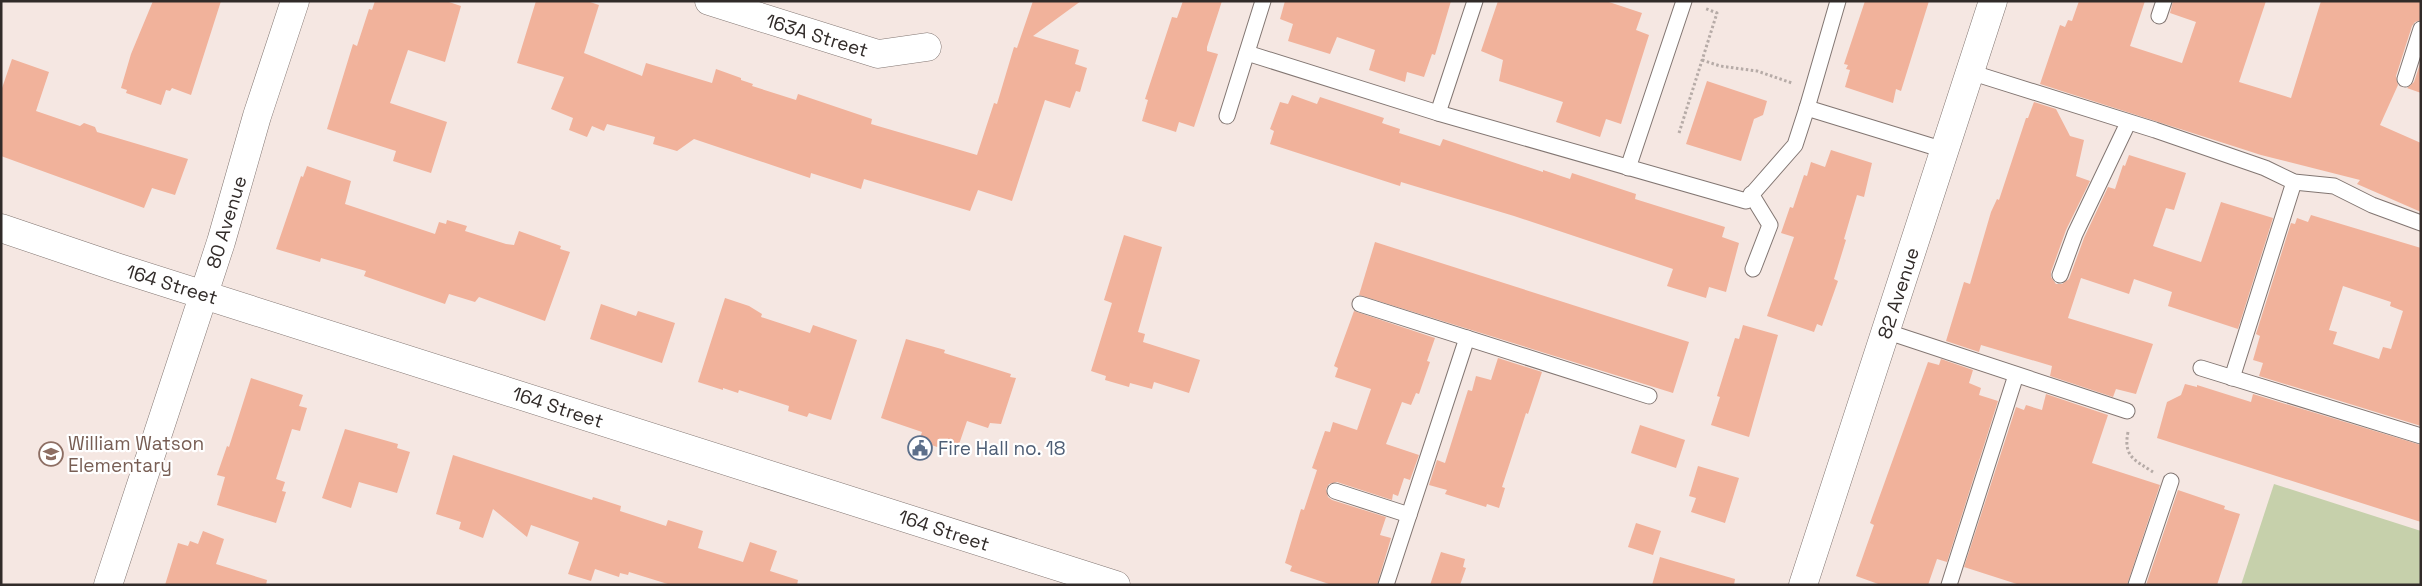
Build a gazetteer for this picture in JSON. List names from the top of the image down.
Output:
{
  "streets": {
    "street": [
      "163A Street",
      "80 Avenue",
      "164 Street",
      "82 Avenue"
    ]
  },
  "crossings": [
    ["80 Avenue", "164 Street"]
  ],
  "places": {
    "public building": ["Fire Hall no. 18"],
    "school or university": ["William Watson Elementary"]
  }
}
